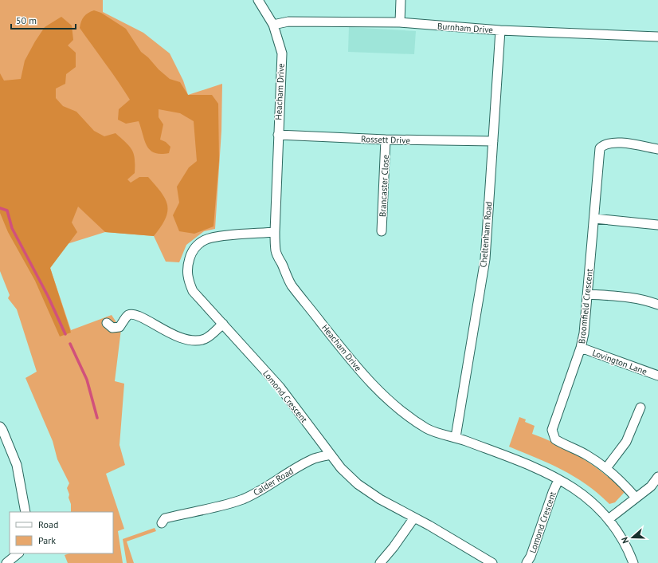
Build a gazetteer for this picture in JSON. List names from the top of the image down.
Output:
{
  "streets": {
    "street": [
      "Burnham Drive",
      "Heacham Drive",
      "Rossett Drive",
      "Brancaster Close",
      "Cheltenham Road",
      "Broomfield Crescent",
      "Lovington Lane",
      "Lomond Crescent",
      "Calder Road"
    ]
  },
  "crossings": [
    ["Burnham Drive", "Heacham Drive"],
    ["Burnham Drive", "Cheltenham Road"],
    ["Heacham Drive", "Rossett Drive"],
    ["Heacham Drive", "Cheltenham Road"],
    ["Heacham Drive", "Lomond Crescent"],
    ["Rossett Drive", "Brancaster Close"],
    ["Rossett Drive", "Cheltenham Road"],
    ["Broomfield Crescent", "Lovington Lane"],
    ["Lomond Crescent", "Calder Road"]
  ],
  "legend": ["Road", "Park"],
  "scale_bar": "50 m",
  "north": "left"
}
